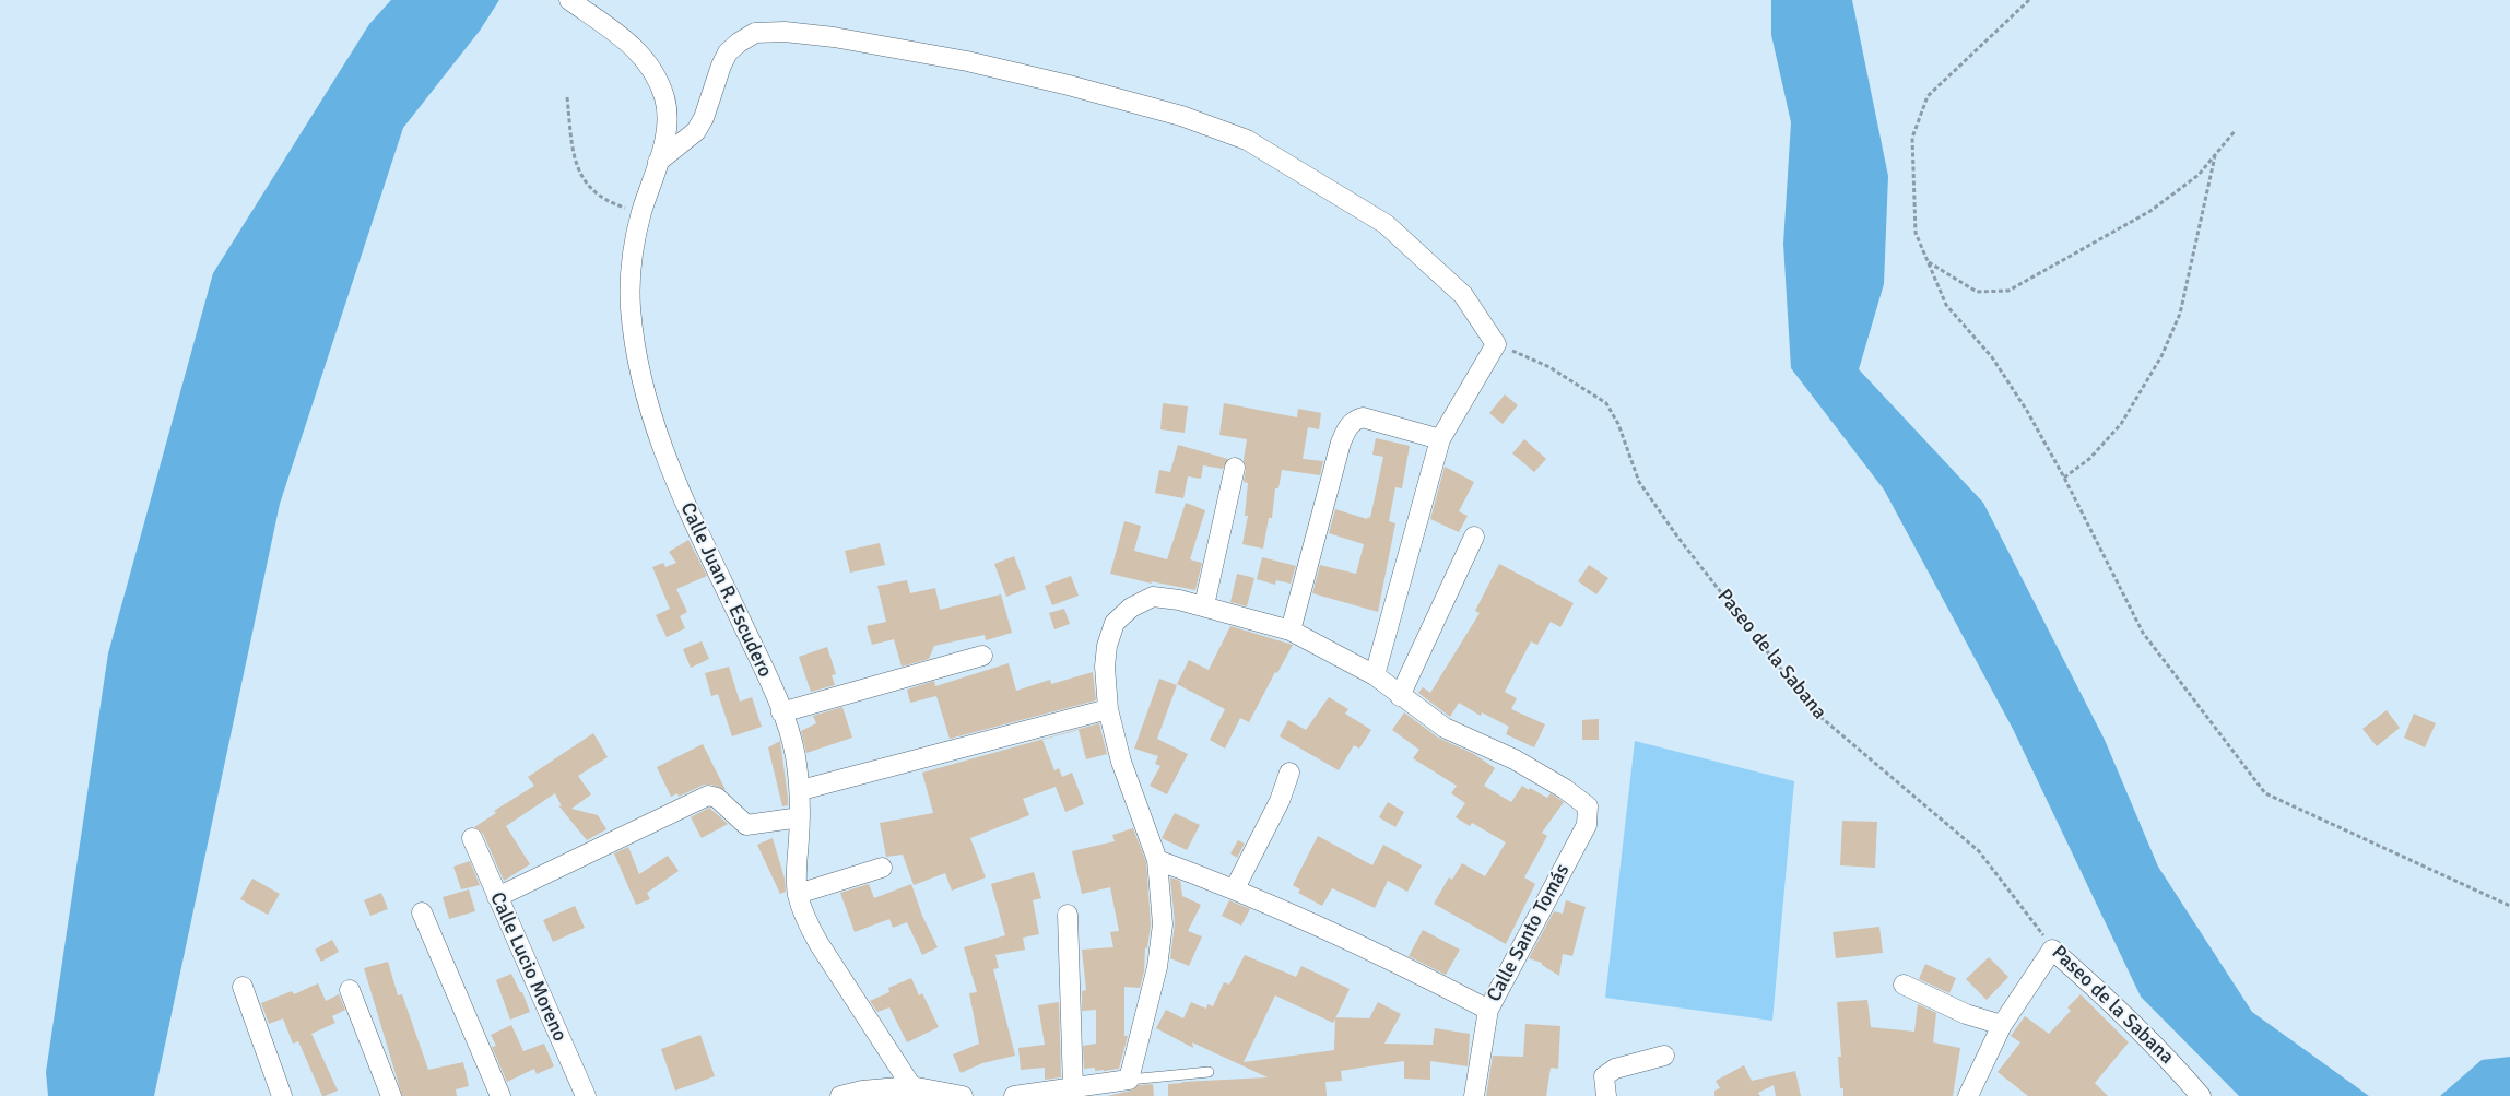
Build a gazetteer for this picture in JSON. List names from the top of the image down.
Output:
{
  "streets": {
    "street": [
      "Calle Juan R. Escudero",
      "Paseo de la Sabana",
      "Calle Santo Tomás",
      "Calle Lucio Moreno"
    ]
  }
}
